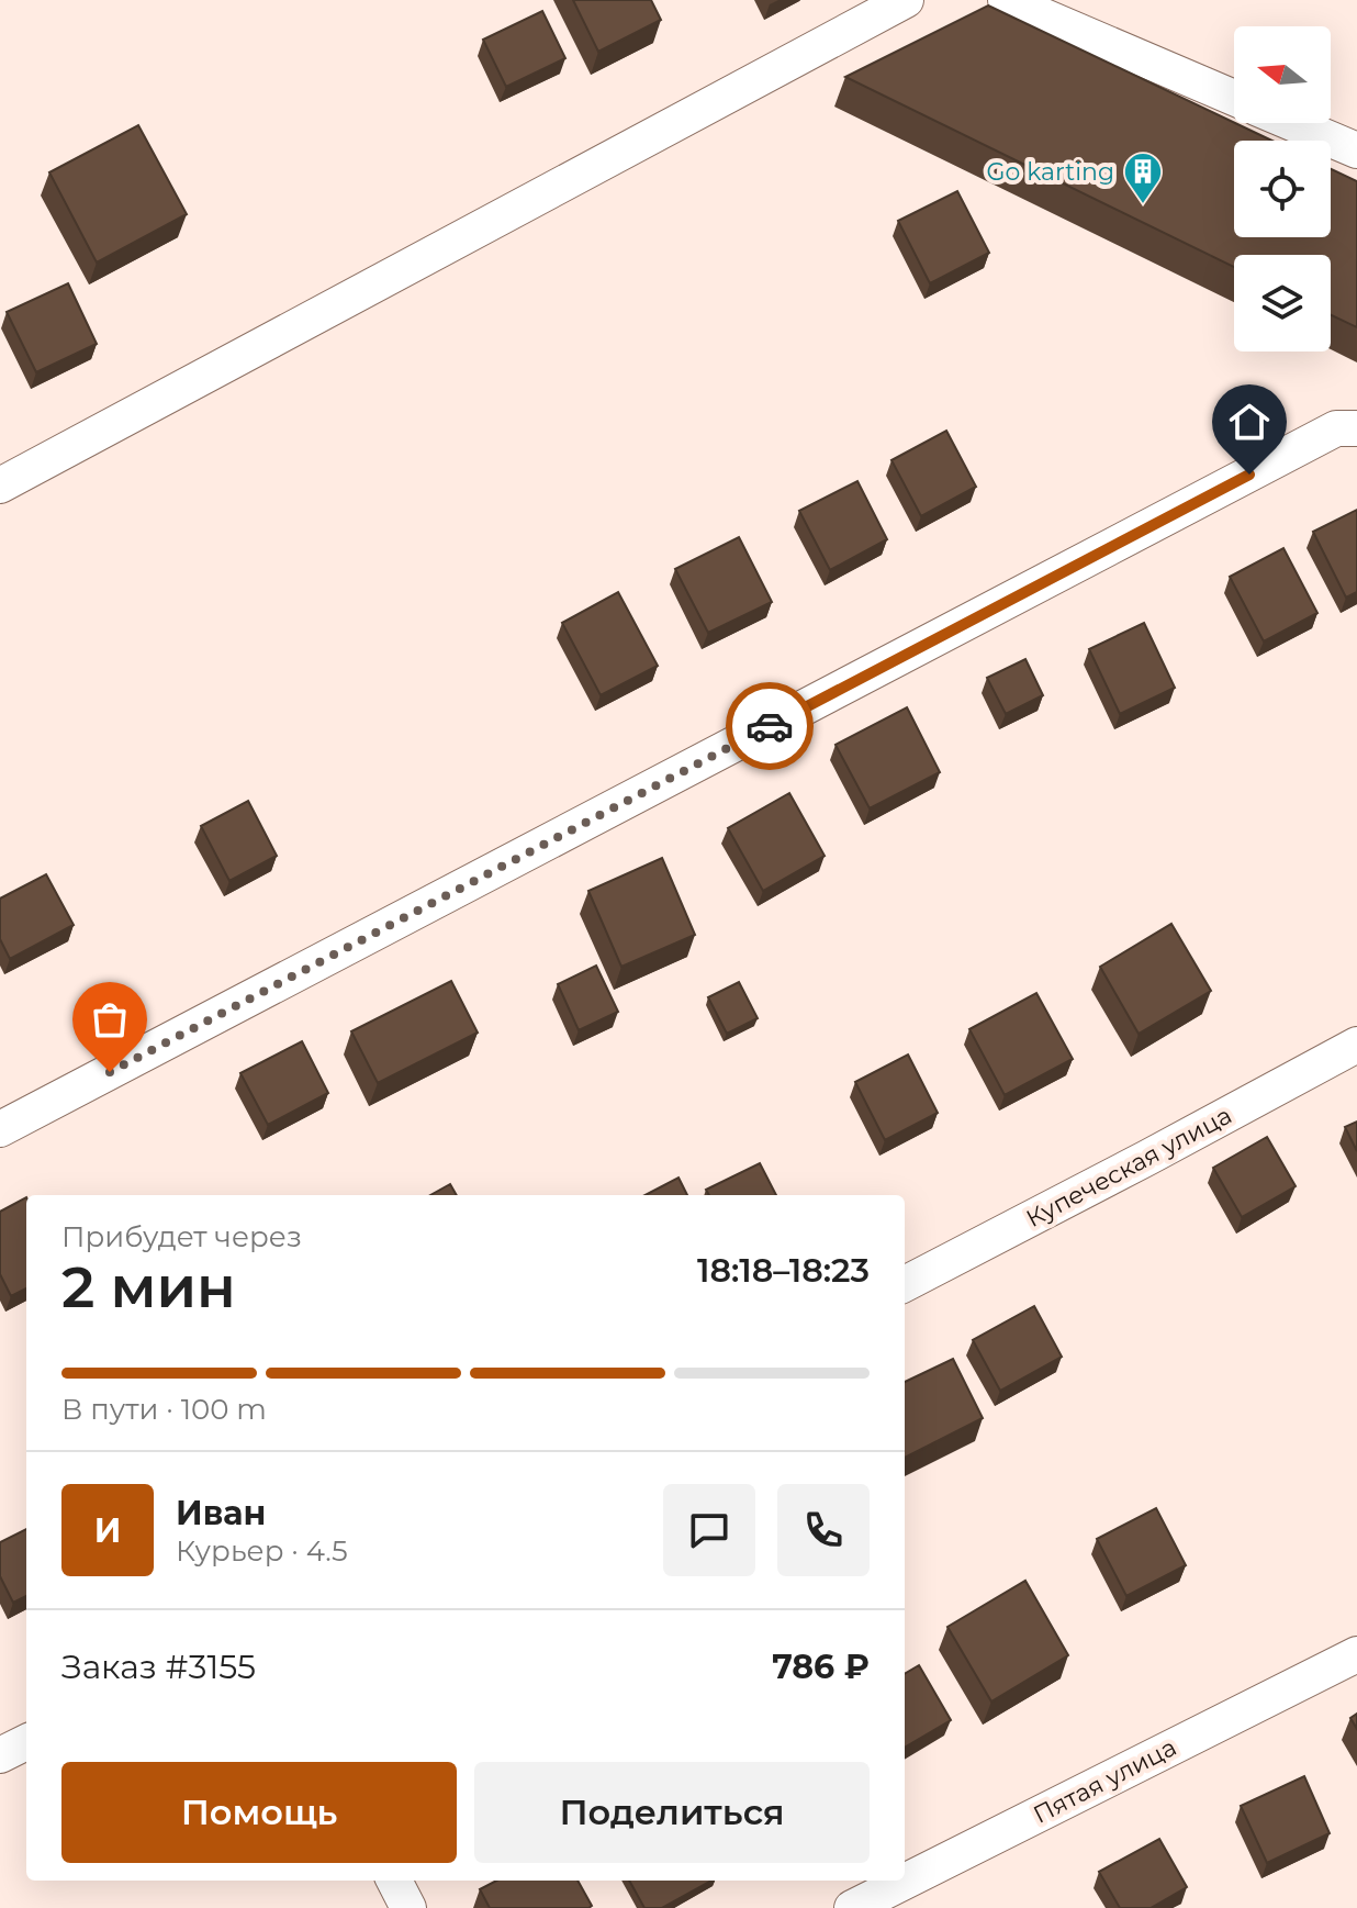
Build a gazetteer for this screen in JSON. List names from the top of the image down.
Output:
{
  "streets": {
    "street": ["Купеческая улица", "Пятая улица"]
  },
  "places": {
    "building": ["Go karting"]
  },
  "north": "left",
  "page": {
    "heading": ["2 мин", "Прибудет через", "18:18–18:23"],
    "panel": [
      "Иван",
      "Курьер · 4.5",
      "Заказ #3155",
      "786 ₽"
    ],
    "bar": "В пути · 100 m",
    "round": "И",
    "buttons": ["Помощь", "Поделиться"]
  }
}
